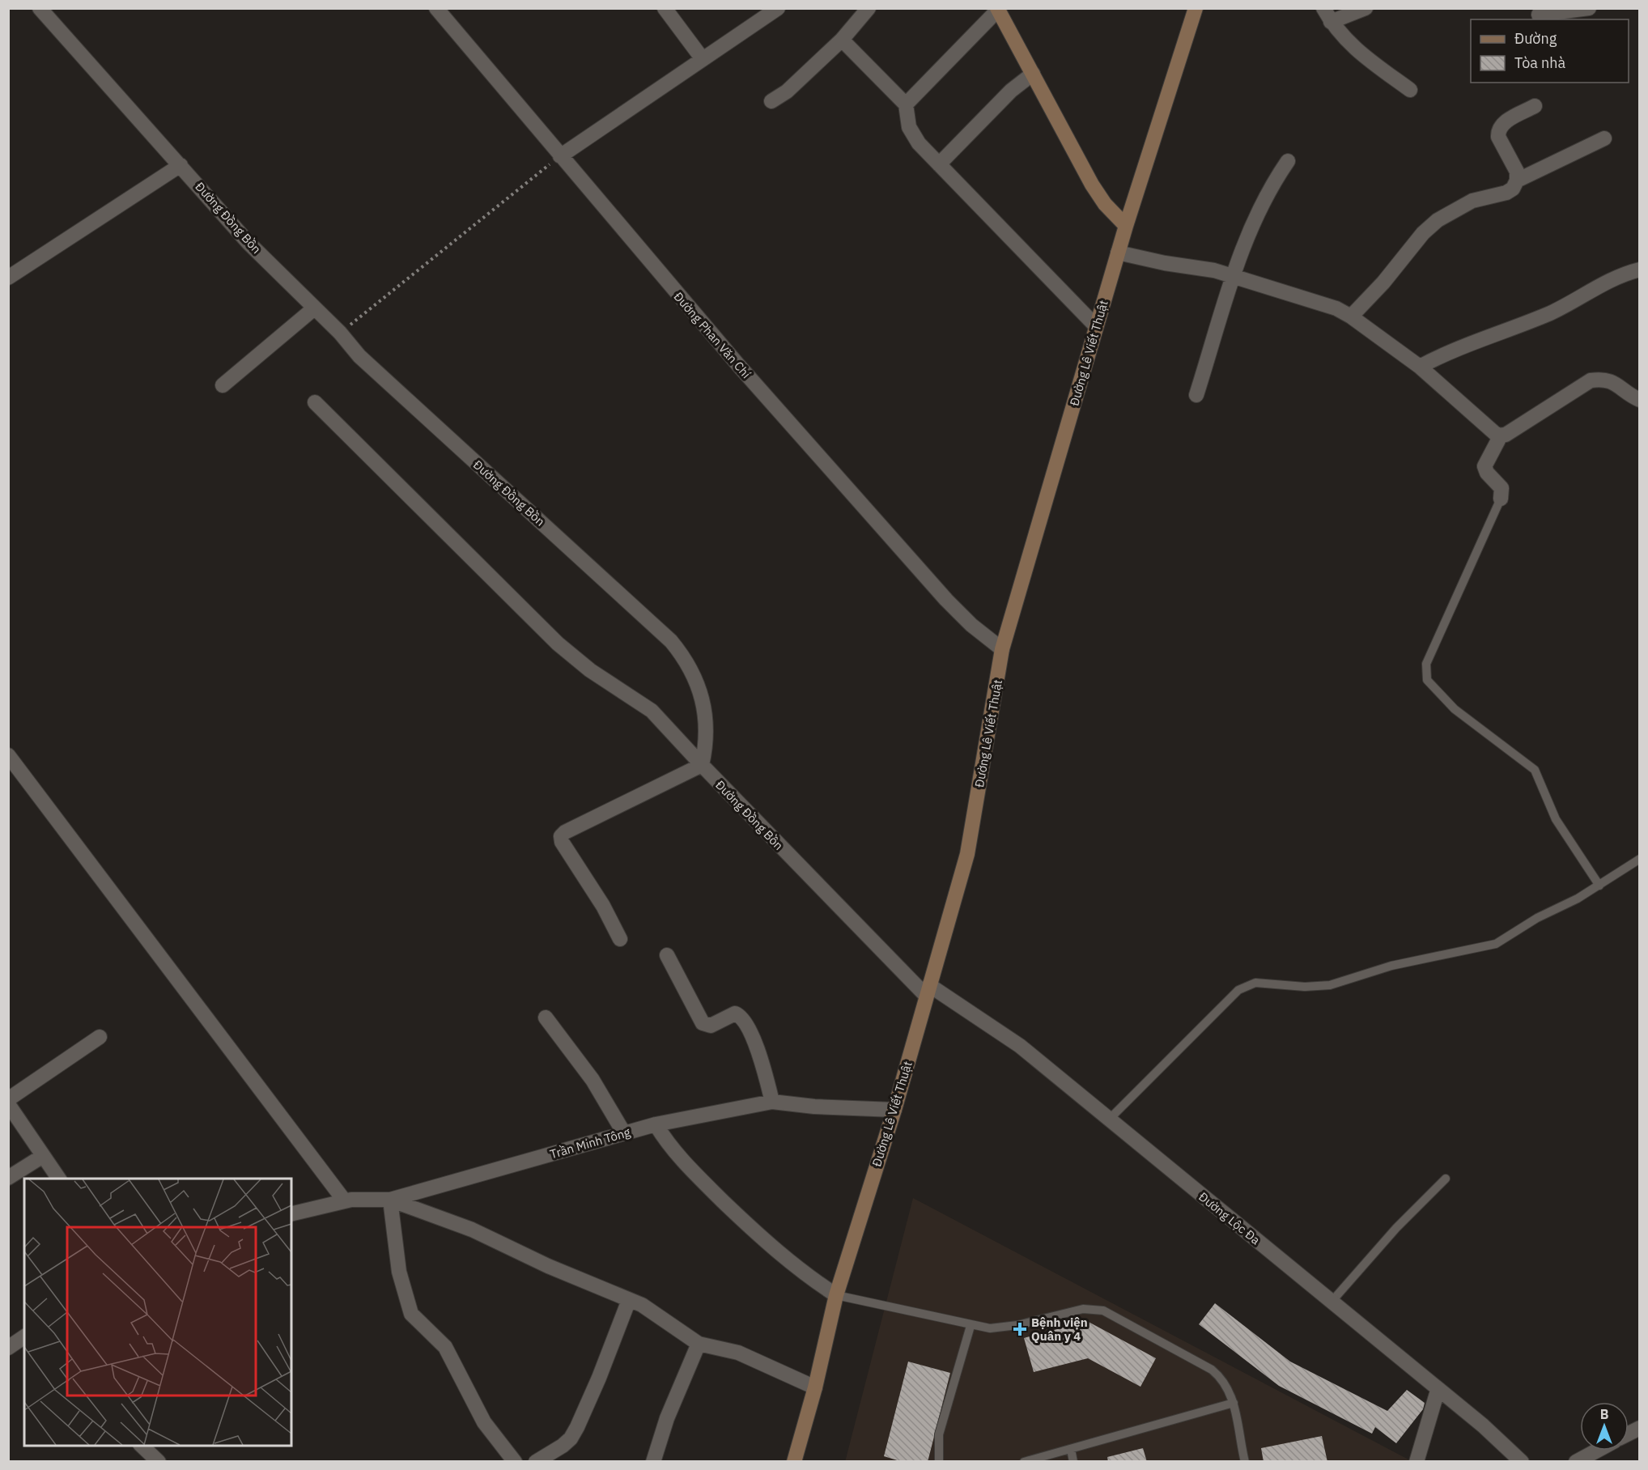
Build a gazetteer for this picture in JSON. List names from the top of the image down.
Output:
{
  "streets": {
    "main road": ["Đường Lê Viết Thuật"],
    "street": [
      "Đường Đồng Bồn",
      "Đường Phan Văn Chí",
      "Trần Minh Tông",
      "Đường Lộc Đa"
    ]
  },
  "crossings": [
    ["Đường Đồng Bồn", "Đường Lê Viết Thuật"],
    ["Đường Đồng Bồn", "Đường Lộc Đa"],
    ["Đường Phan Văn Chí", "Đường Lê Viết Thuật"],
    ["Đường Lê Viết Thuật", "Trần Minh Tông"],
    ["Đường Lê Viết Thuật", "Đường Lộc Đa"]
  ],
  "places": {
    "health": ["Bệnh viện Quân y 4"]
  },
  "legend": ["Đường", "Tòa nhà"],
  "north": "top"
}
